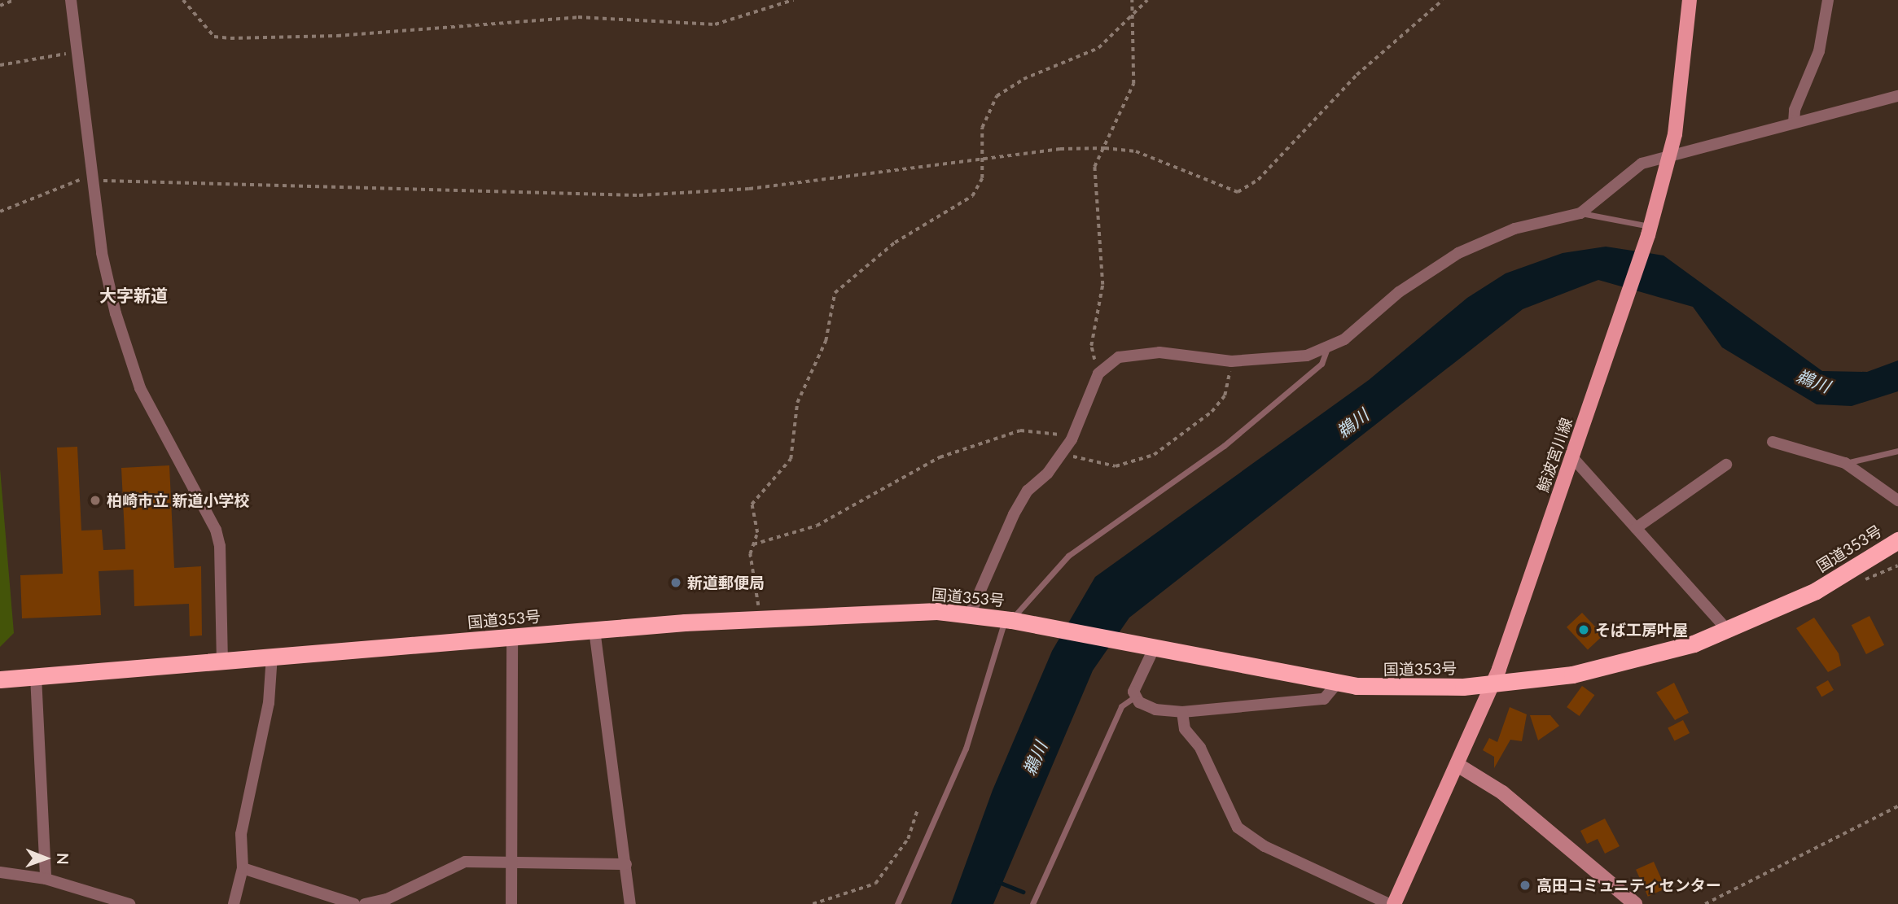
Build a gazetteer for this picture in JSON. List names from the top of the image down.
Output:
{
  "streets": {
    "highway": ["国道353号"],
    "main road": ["鯨波宮川線"]
  },
  "crossings": [
    ["鯨波宮川線", "国道353号"]
  ],
  "districts": ["大字新道"],
  "water": ["鵜川"],
  "places": [
    "柏崎市立 新道小学校",
    "新道郵便局",
    "そば工房叶屋",
    "高田コミュニティセンター"
  ],
  "north": "right"
}
